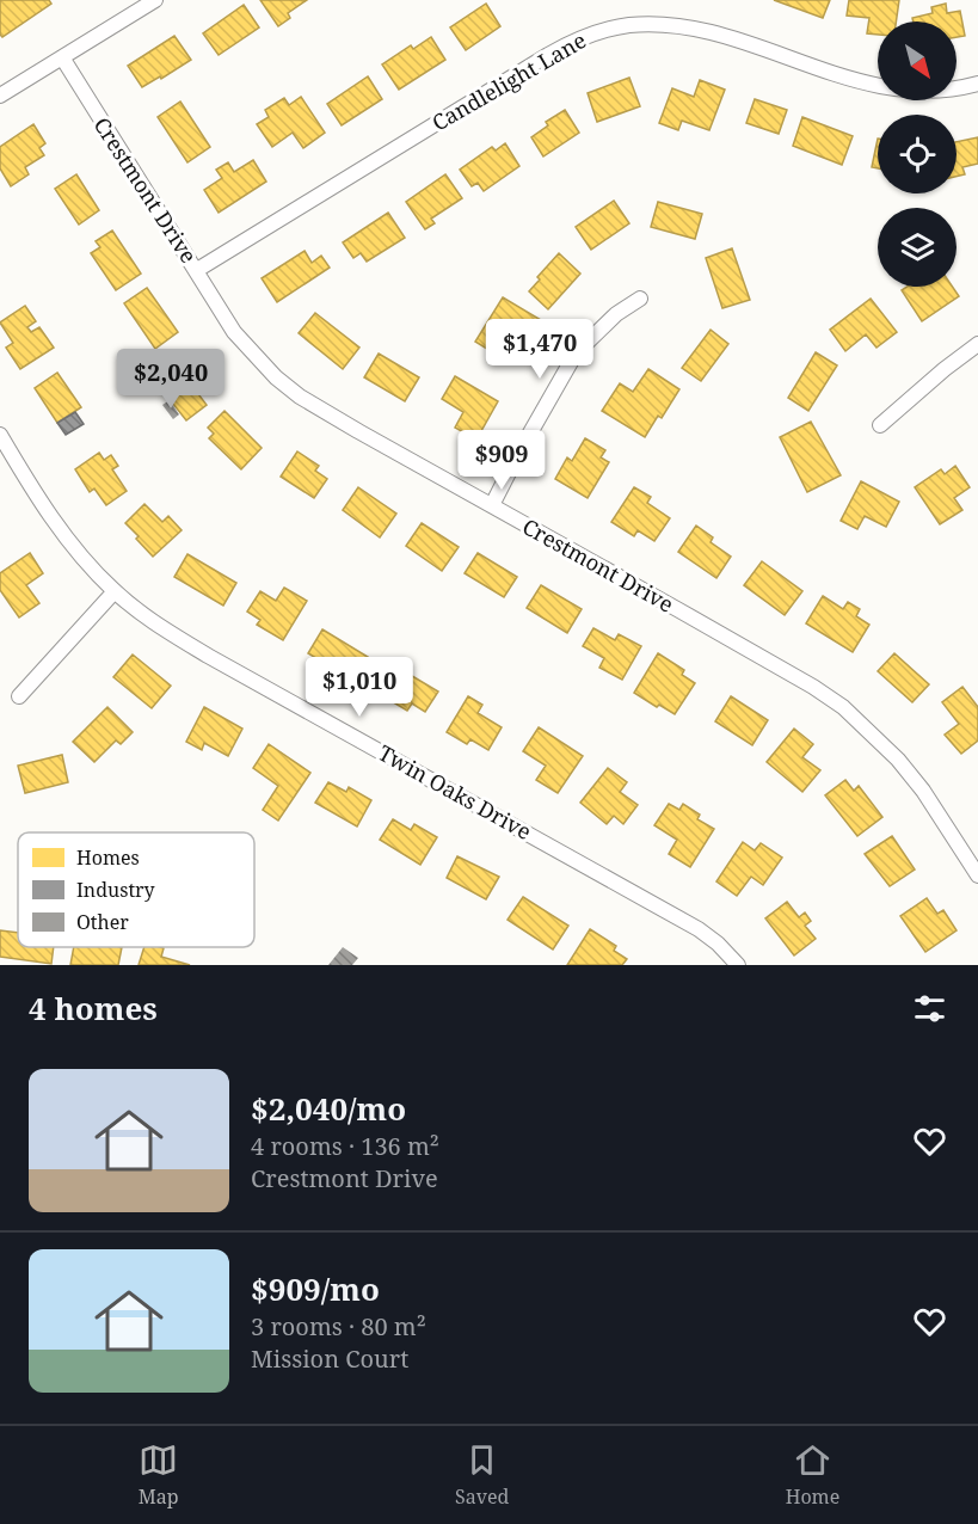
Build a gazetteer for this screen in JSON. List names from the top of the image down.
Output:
{
  "streets": {
    "street": ["Candlelight Lane", "Crestmont Drive", "Twin Oaks Drive"]
  },
  "crossings": [
    ["Candlelight Lane", "Crestmont Drive"]
  ],
  "legend": ["Homes", "Industry", "Other"],
  "north": "bottom right",
  "page": {
    "price": [
      "$1,470",
      "$2,040",
      "$909",
      "$1,010"
    ],
    "heading": "4 homes",
    "list": [
      {
        "name": "$2,040/mo",
        "note": "4 rooms · 136 m² · Crestmont Drive"
      },
      {
        "name": "$909/mo",
        "note": "3 rooms · 80 m² · Mission Court"
      }
    ],
    "tabs": ["Map", "Saved", "Home"]
  }
}
